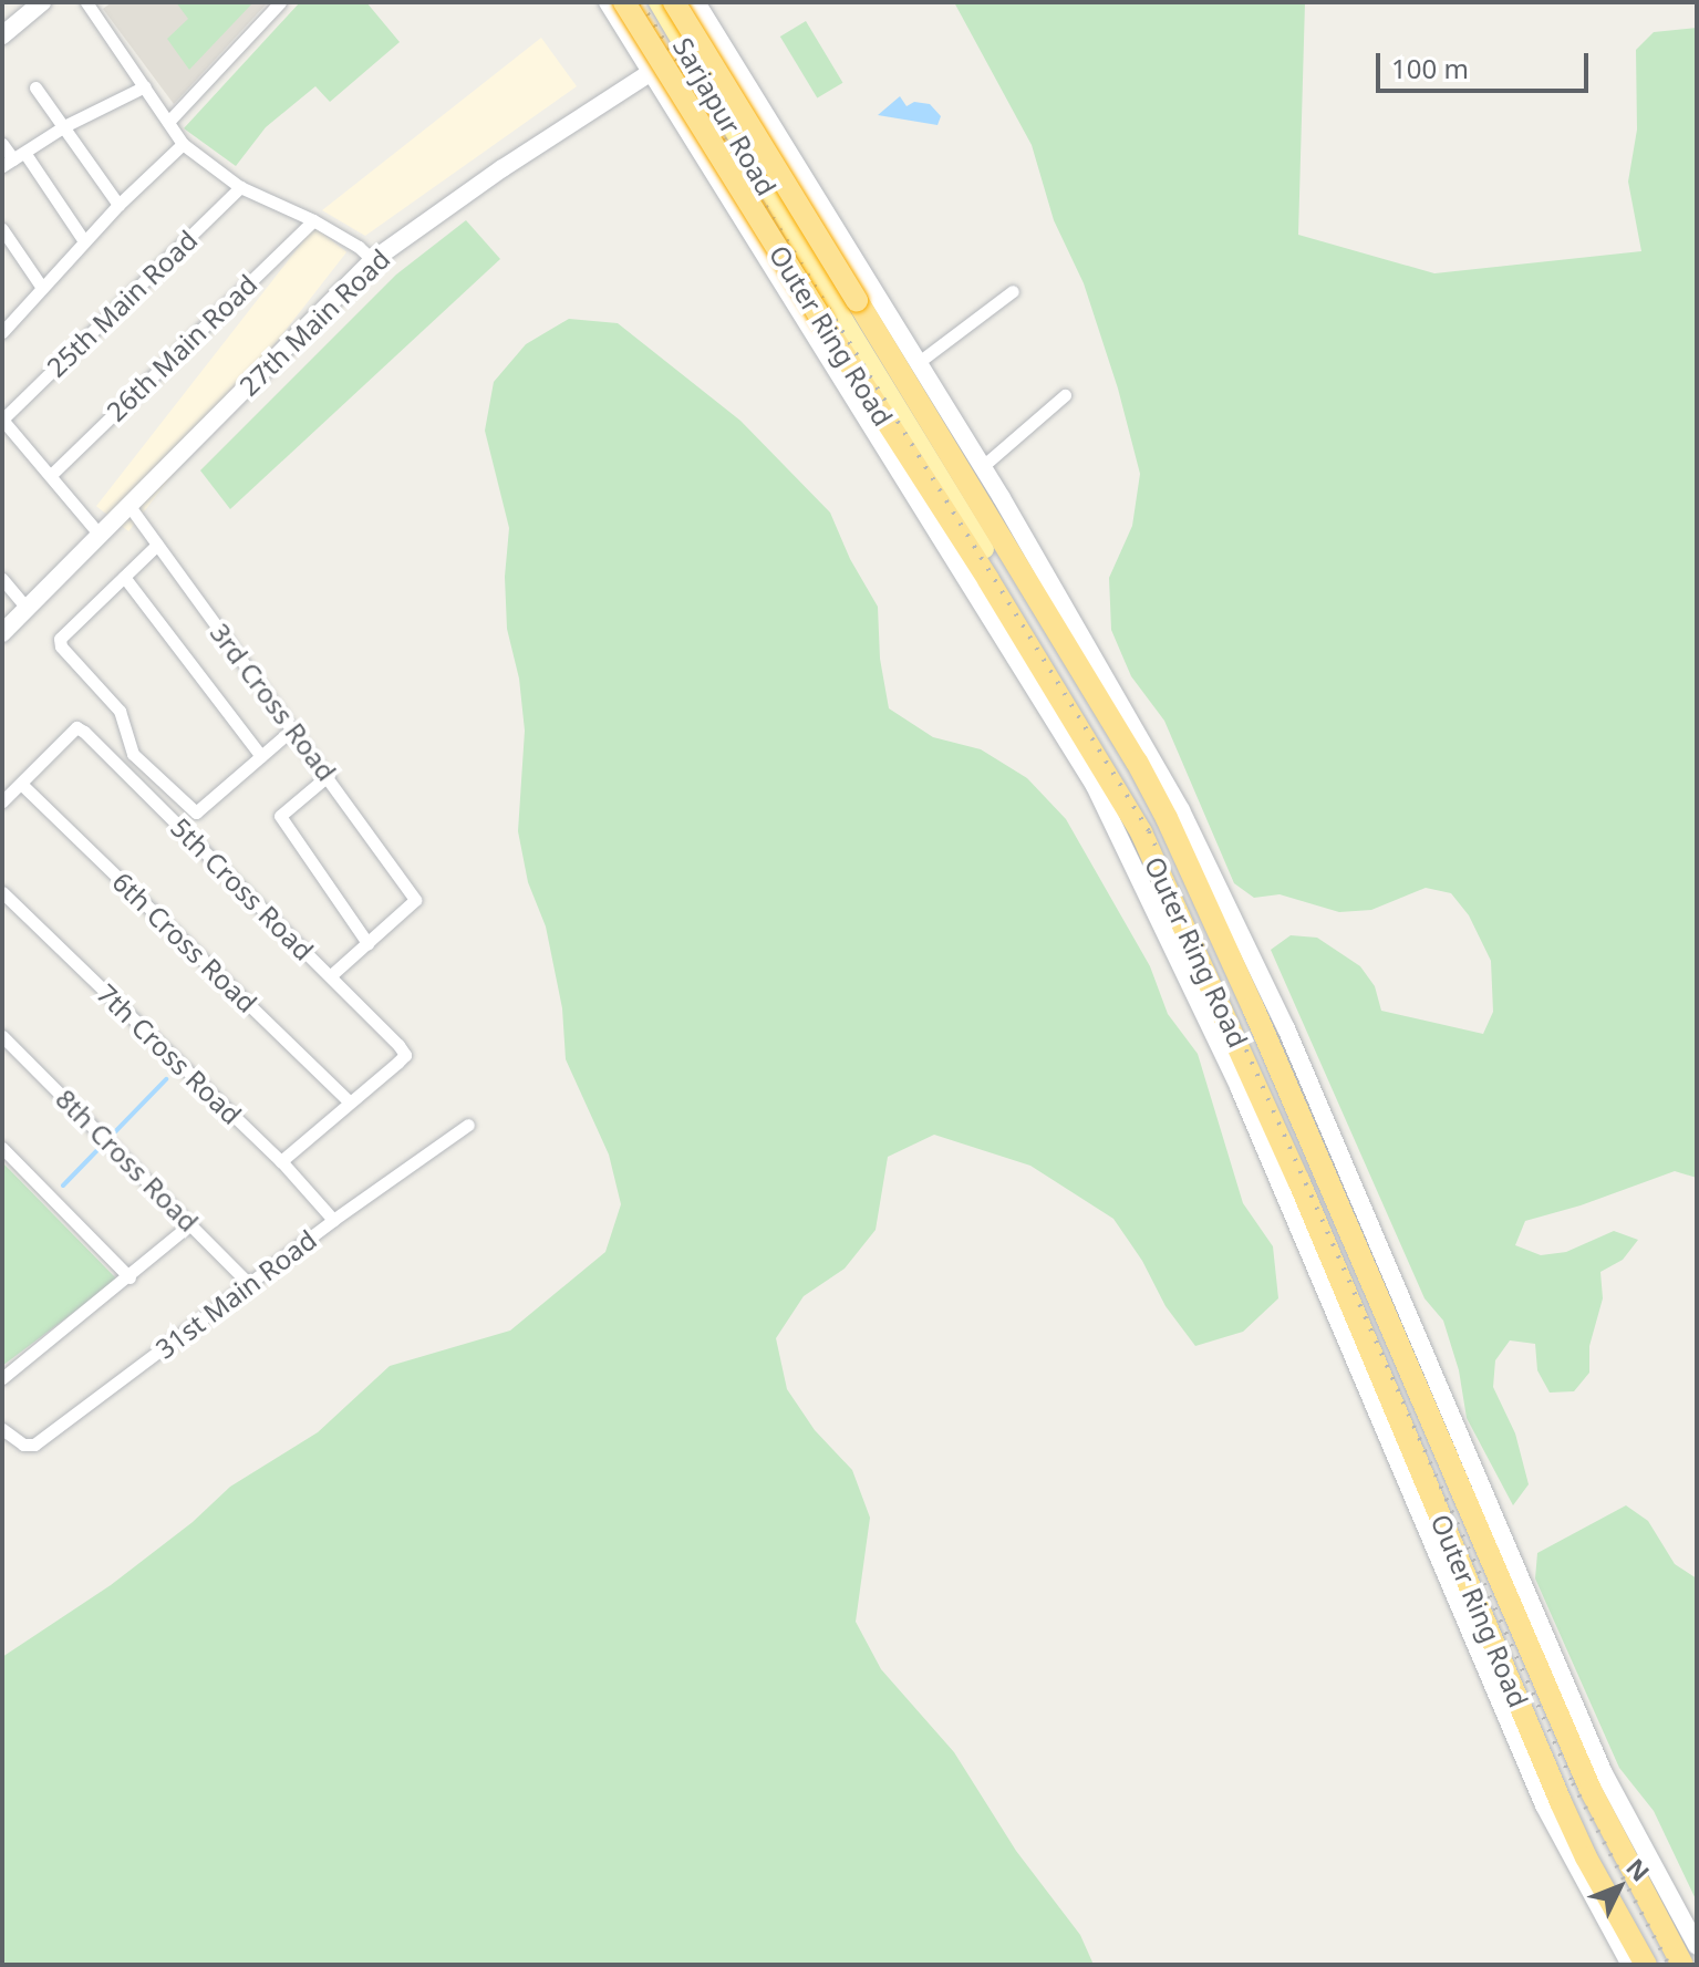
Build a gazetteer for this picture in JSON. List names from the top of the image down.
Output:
{
  "streets": {
    "highway": ["Outer Ring Road"],
    "main road": ["Sarjapur Road"],
    "street": [
      "25th Main Road",
      "27th Main Road",
      "26th Main Road",
      "3rd Cross Road",
      "5th Cross Road",
      "6th Cross Road",
      "7th Cross Road",
      "8th Cross Road",
      "31st Main Road"
    ]
  },
  "crossings": [
    ["Sarjapur Road", "27th Main Road"],
    ["27th Main Road", "3rd Cross Road"],
    ["5th Cross Road", "6th Cross Road"],
    ["7th Cross Road", "31st Main Road"],
    ["8th Cross Road", "31st Main Road"]
  ],
  "scale_bar": "100 m",
  "north": "top right"
}
